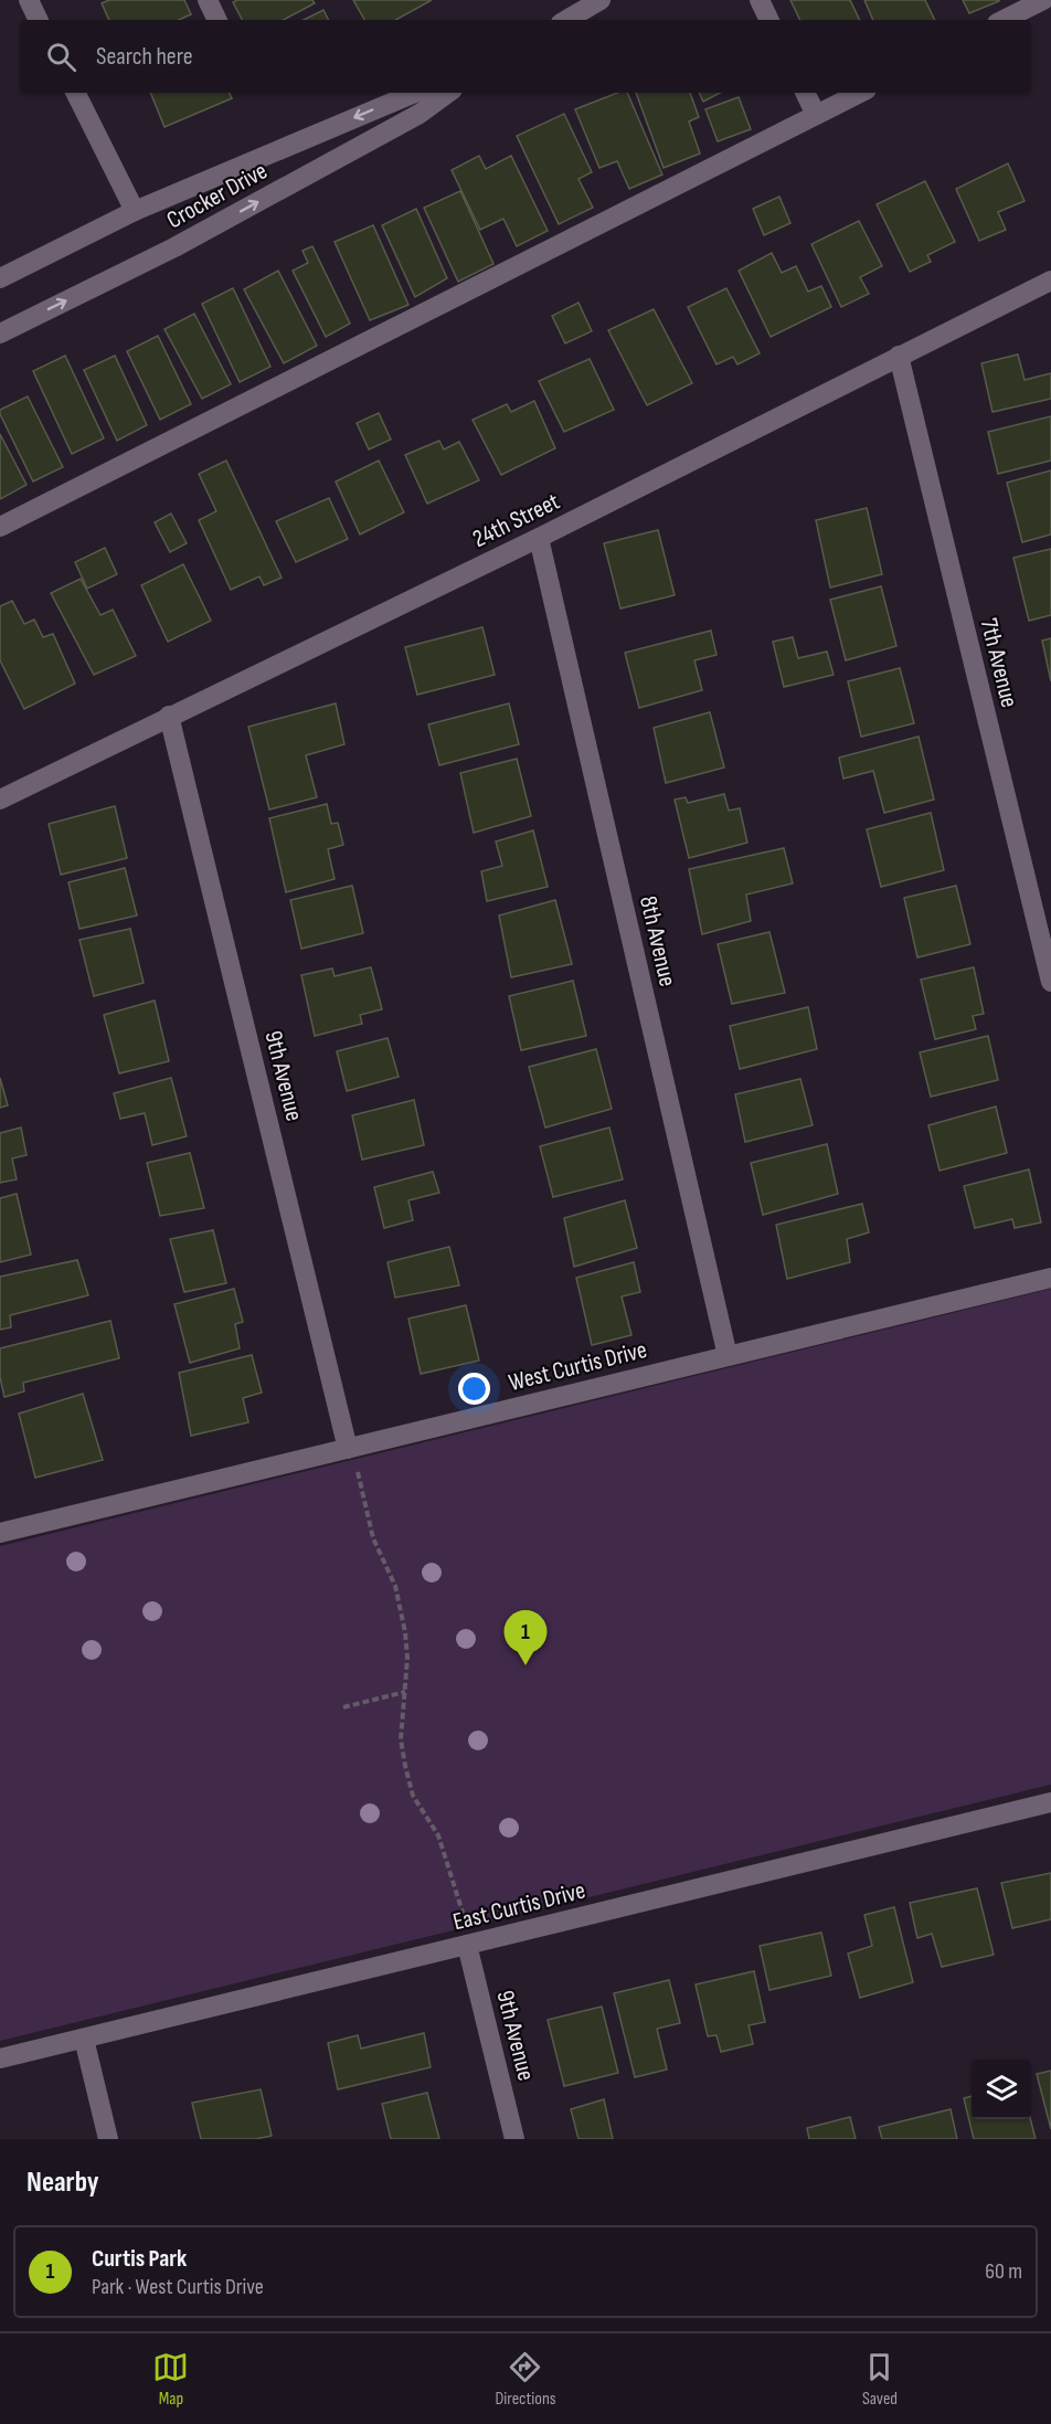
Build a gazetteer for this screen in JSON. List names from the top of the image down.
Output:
{
  "streets": {
    "street": [
      "Crocker Drive",
      "24th Street",
      "7th Avenue",
      "8th Avenue",
      "9th Avenue",
      "West Curtis Drive",
      "East Curtis Drive"
    ]
  },
  "crossings": [
    ["24th Street", "7th Avenue"],
    ["24th Street", "8th Avenue"],
    ["24th Street", "9th Avenue"],
    ["8th Avenue", "West Curtis Drive"],
    ["9th Avenue", "West Curtis Drive"],
    ["9th Avenue", "East Curtis Drive"]
  ],
  "page": {
    "search": "Search here",
    "pins": "1",
    "heading": "Nearby",
    "list": [
      {
        "mark": "1",
        "name": "Curtis Park",
        "note": "Park · West Curtis Drive",
        "value": "60 m"
      }
    ],
    "nav": ["Map", "Directions", "Saved"]
  }
}
